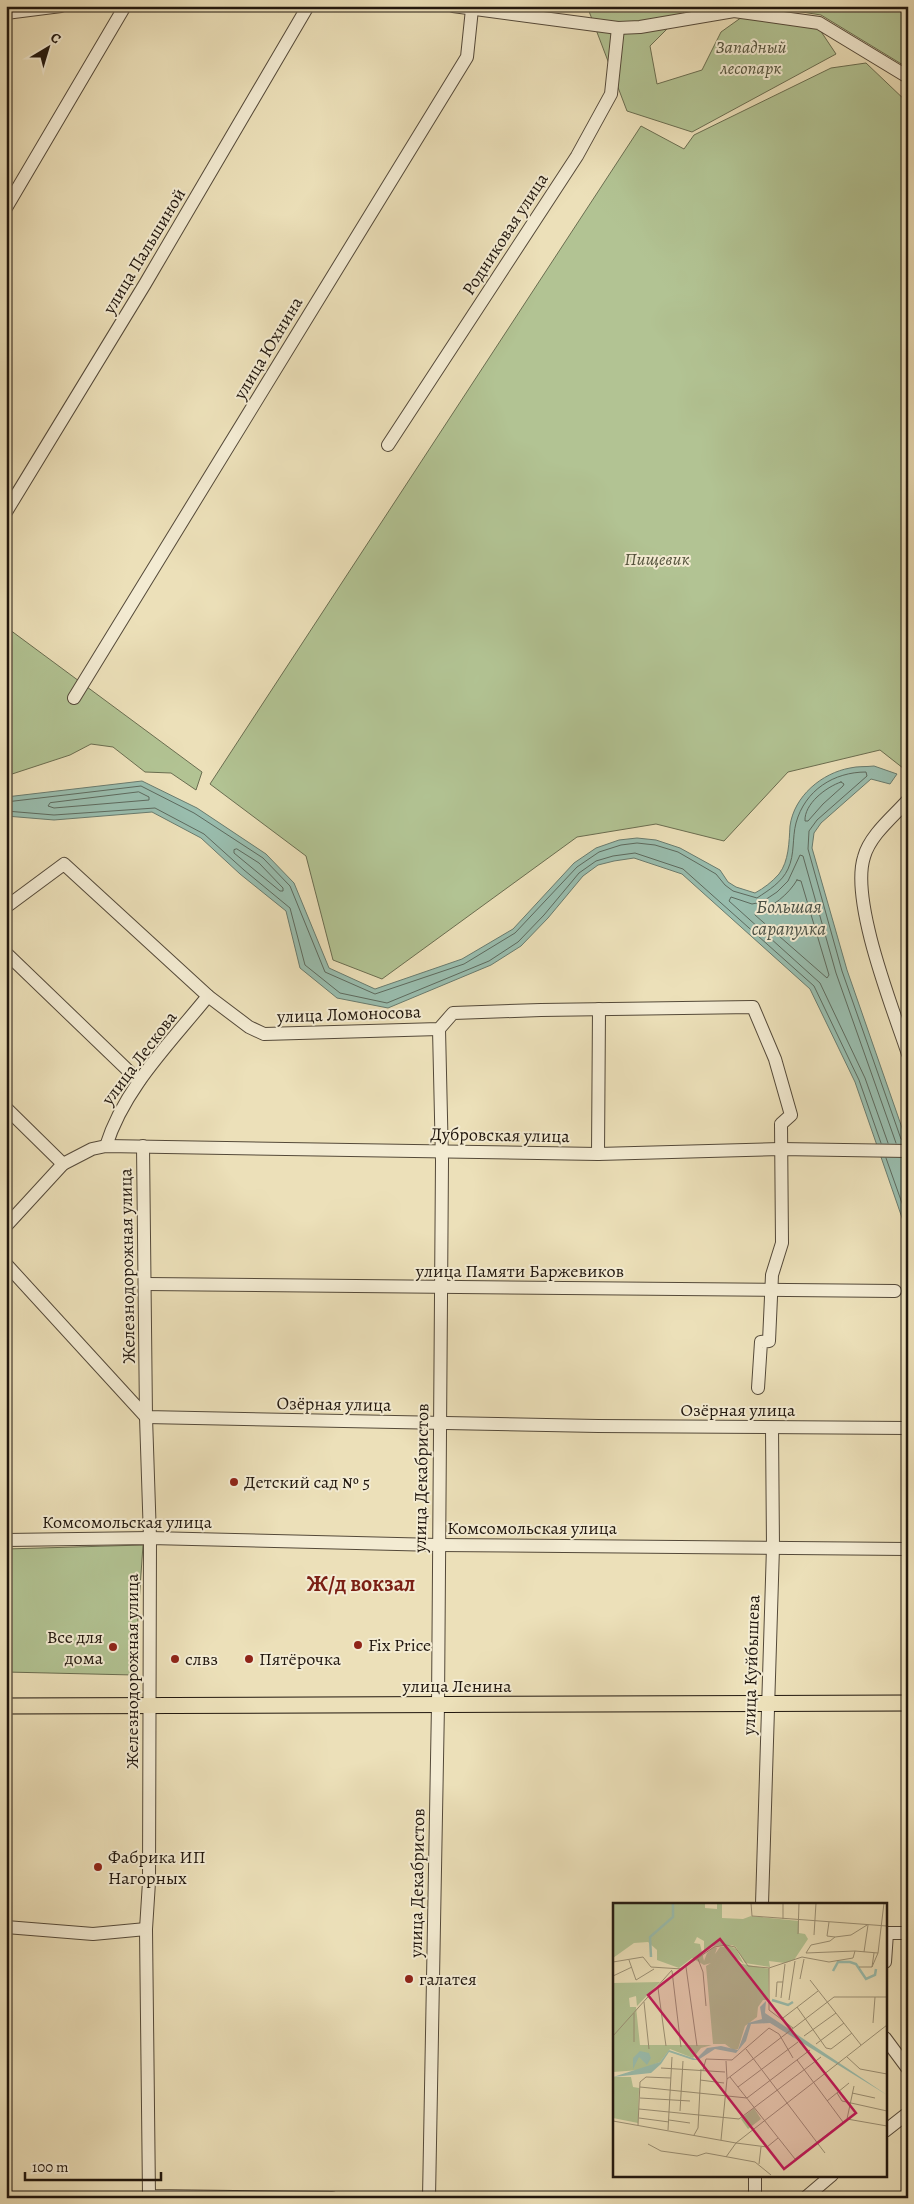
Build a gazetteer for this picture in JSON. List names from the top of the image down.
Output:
{
  "streets": {
    "main road": ["улица Ленина"],
    "street": [
      "Родниковая улица",
      "улица Пальшиной",
      "улица Юхнина",
      "улица Ломоносова",
      "улица Лескова",
      "Дубровская улица",
      "Железнодорожная улица",
      "улица Памяти Баржевиков",
      "Озёрная улица",
      "улица Декабристов",
      "Комсомольская улица",
      "улица Куйбышева"
    ]
  },
  "crossings": [
    ["улица Ломоносова", "улица Лескова"],
    ["улица Ломоносова", "Дубровская улица"],
    ["улица Ломоносова", "улица Декабристов"],
    ["улица Лескова", "Дубровская улица"],
    ["Дубровская улица", "Железнодорожная улица"],
    ["Дубровская улица", "улица Декабристов"],
    ["Железнодорожная улица", "улица Памяти Баржевиков"],
    ["Железнодорожная улица", "Озёрная улица"],
    ["Железнодорожная улица", "Комсомольская улица"],
    ["Железнодорожная улица", "улица Ленина"],
    ["улица Памяти Баржевиков", "улица Декабристов"],
    ["Озёрная улица", "улица Декабристов"],
    ["Озёрная улица", "улица Куйбышева"],
    ["улица Декабристов", "Комсомольская улица"],
    ["улица Декабристов", "улица Ленина"],
    ["Комсомольская улица", "улица Куйбышева"],
    ["улица Куйбышева", "улица Ленина"]
  ],
  "districts": ["Ж/д вокзал"],
  "water": ["Большая сарапулка"],
  "parks": ["Западный лесопарк", "Пищевик"],
  "places": [
    "Детский сад № 5",
    "Fix Price",
    "Все для дома",
    "слвз",
    "Пятёрочка",
    "Фабрика ИП Нагорных",
    "галатея"
  ],
  "scale_bar": "100 m",
  "north": "top right"
}
